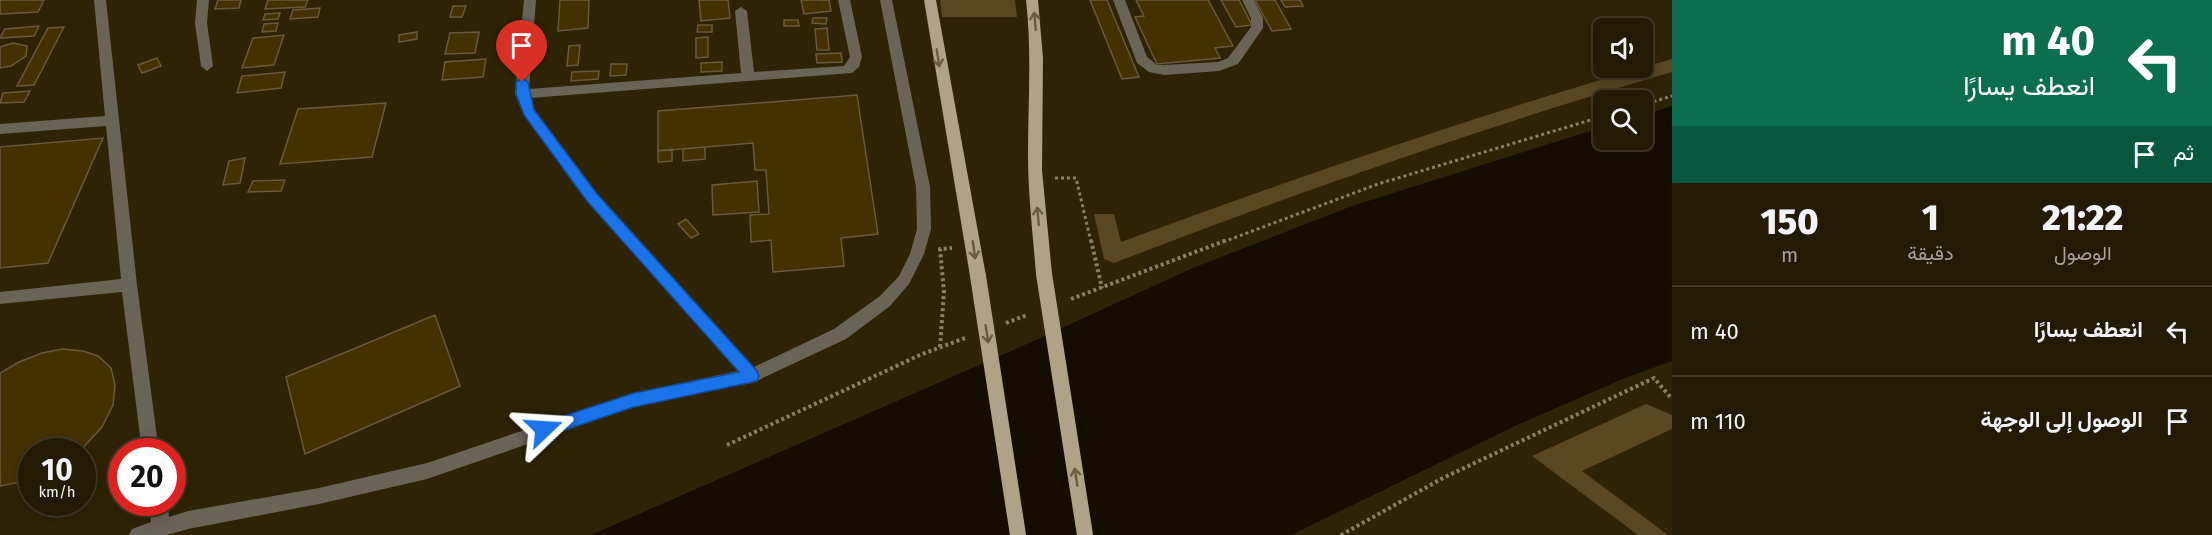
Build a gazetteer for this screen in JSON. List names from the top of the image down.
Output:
{
  "page": {
    "turn": ["40 m", "انعطف يسارًا"],
    "then": "ثم",
    "eta": [
      "21:22",
      "الوصول",
      "1",
      "دقيقة",
      "150",
      "m"
    ],
    "list": [
      {
        "name": "انعطف يسارًا",
        "value": "40 m"
      },
      {
        "name": "الوصول إلى الوجهة",
        "value": "110 m"
      }
    ],
    "speed": "10 km/h",
    "limit": "20"
  }
}
